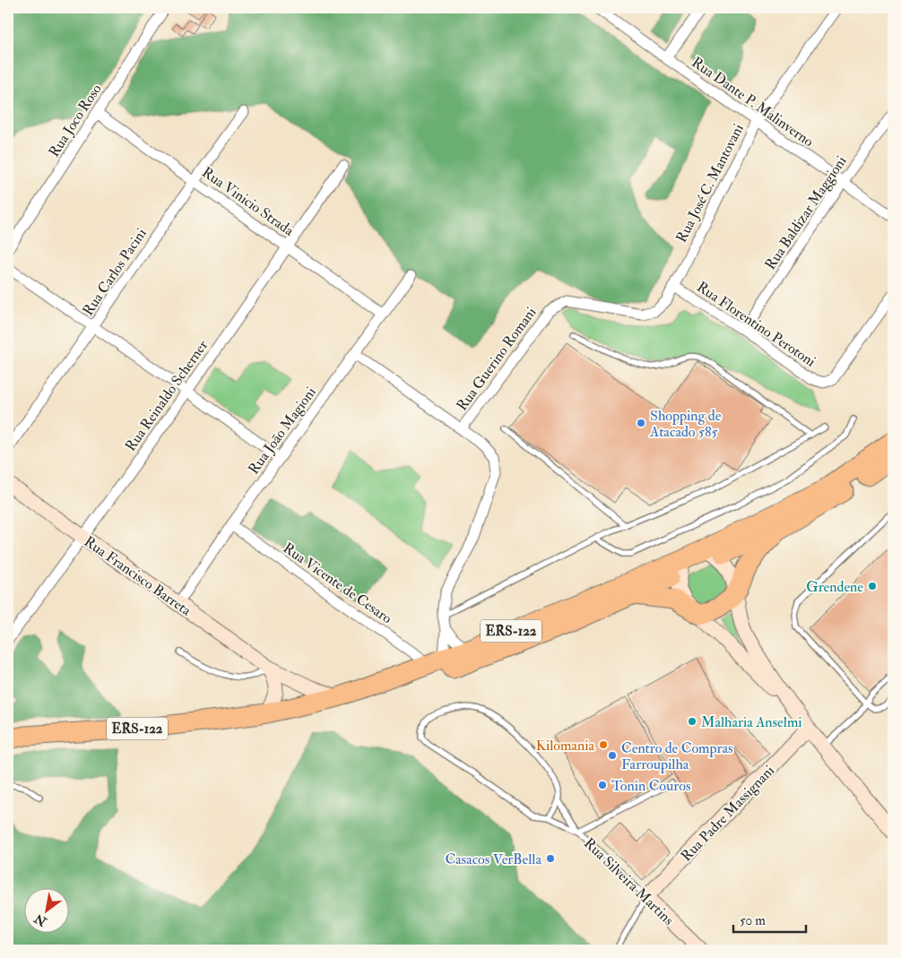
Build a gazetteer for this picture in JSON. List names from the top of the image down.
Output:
{
  "streets": {
    "highway": ["ERS-122"],
    "street": [
      "Rua Dante P. Malinverno",
      "Rua Joco Roso",
      "Rua José C. Mantovani",
      "Rua Vinicio Strada",
      "Rua Baldizar Maggioni",
      "Rua Carlos Pacini",
      "Rua Florentino Perotoni",
      "Rua Guerino Romani",
      "Rua Reinaldo Scherner",
      "Rua João Magioni",
      "Rua Francisco Barreta",
      "Rua Vicente de Cesaro",
      "Rua Padre Massignani",
      "Rua Silveira Martins"
    ]
  },
  "crossings": [
    ["Rua Dante P. Malinverno", "Rua José C. Mantovani"],
    ["Rua Dante P. Malinverno", "Rua Baldizar Maggioni"],
    ["Rua Joco Roso", "Rua Vinicio Strada"],
    ["Rua José C. Mantovani", "Rua Florentino Perotoni"],
    ["Rua José C. Mantovani", "Rua Guerino Romani"],
    ["Rua Vinicio Strada", "Rua Carlos Pacini"],
    ["Rua Vinicio Strada", "Rua Reinaldo Scherner"],
    ["Rua Vinicio Strada", "Rua João Magioni"],
    ["Rua Baldizar Maggioni", "Rua Florentino Perotoni"],
    ["Rua Florentino Perotoni", "Rua Guerino Romani"],
    ["Rua Reinaldo Scherner", "Rua Francisco Barreta"],
    ["Rua João Magioni", "Rua Francisco Barreta"],
    ["Rua João Magioni", "Rua Vicente de Cesaro"],
    ["Rua Francisco Barreta", "ERS-122"],
    ["Rua Vicente de Cesaro", "ERS-122"],
    ["Rua Padre Massignani", "Rua Silveira Martins"]
  ],
  "places": [
    "Shopping de Atacado 585",
    "Grendene",
    "Malharia Anselmi",
    "Kilomania",
    "Centro de Compras Farroupilha",
    "Tonin Couros",
    "Casacos VerBella"
  ],
  "scale_bar": "50 m",
  "north": "bottom left"
}
